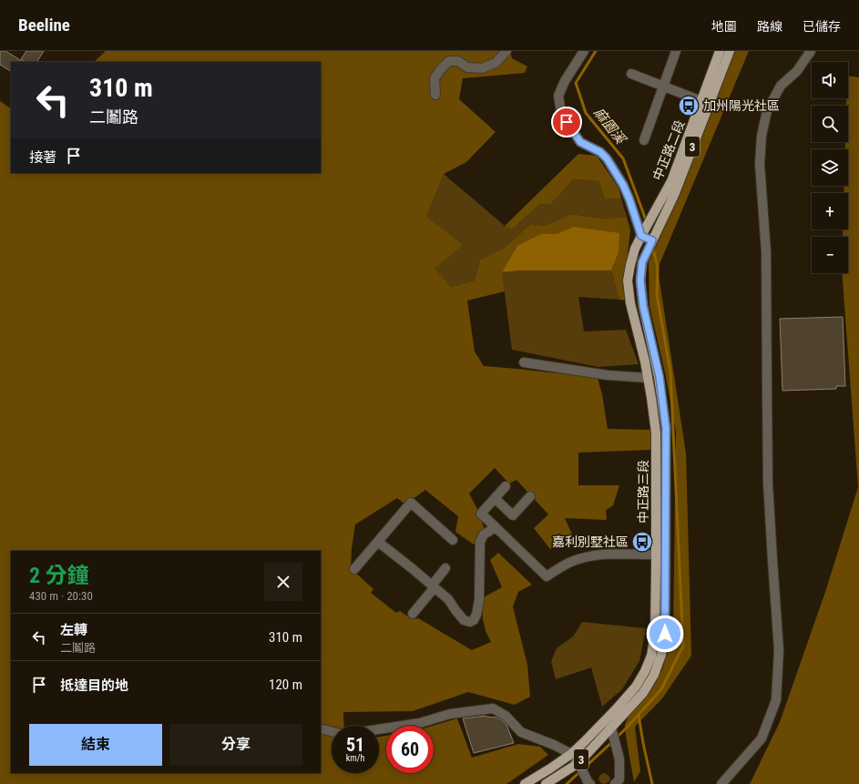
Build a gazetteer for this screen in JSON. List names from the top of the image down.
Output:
{
  "streets": {
    "main road": ["3", "中正路二段", "中正路三段"]
  },
  "crossings": [
    ["中正路二段", "中正路三段"]
  ],
  "water": ["麻園溪"],
  "places": {
    "bus stop": ["加州陽光社區", "嘉利別墅社區"]
  },
  "page": {
    "header": "Beeline",
    "nav": ["地圖", "路線", "已儲存"],
    "map_buttons": ["+", "−"],
    "turn": ["310 m", "二鬮路"],
    "then": "接著",
    "heading": ["2 分鐘", "430 m · 20:30"],
    "list": [
      {
        "name": "左轉",
        "note": "二鬮路",
        "value": "310 m"
      },
      {
        "name": "抵達目的地",
        "value": "120 m"
      }
    ],
    "buttons": ["結束", "分享"],
    "speed": "51 km/h",
    "limit": "60"
  }
}
